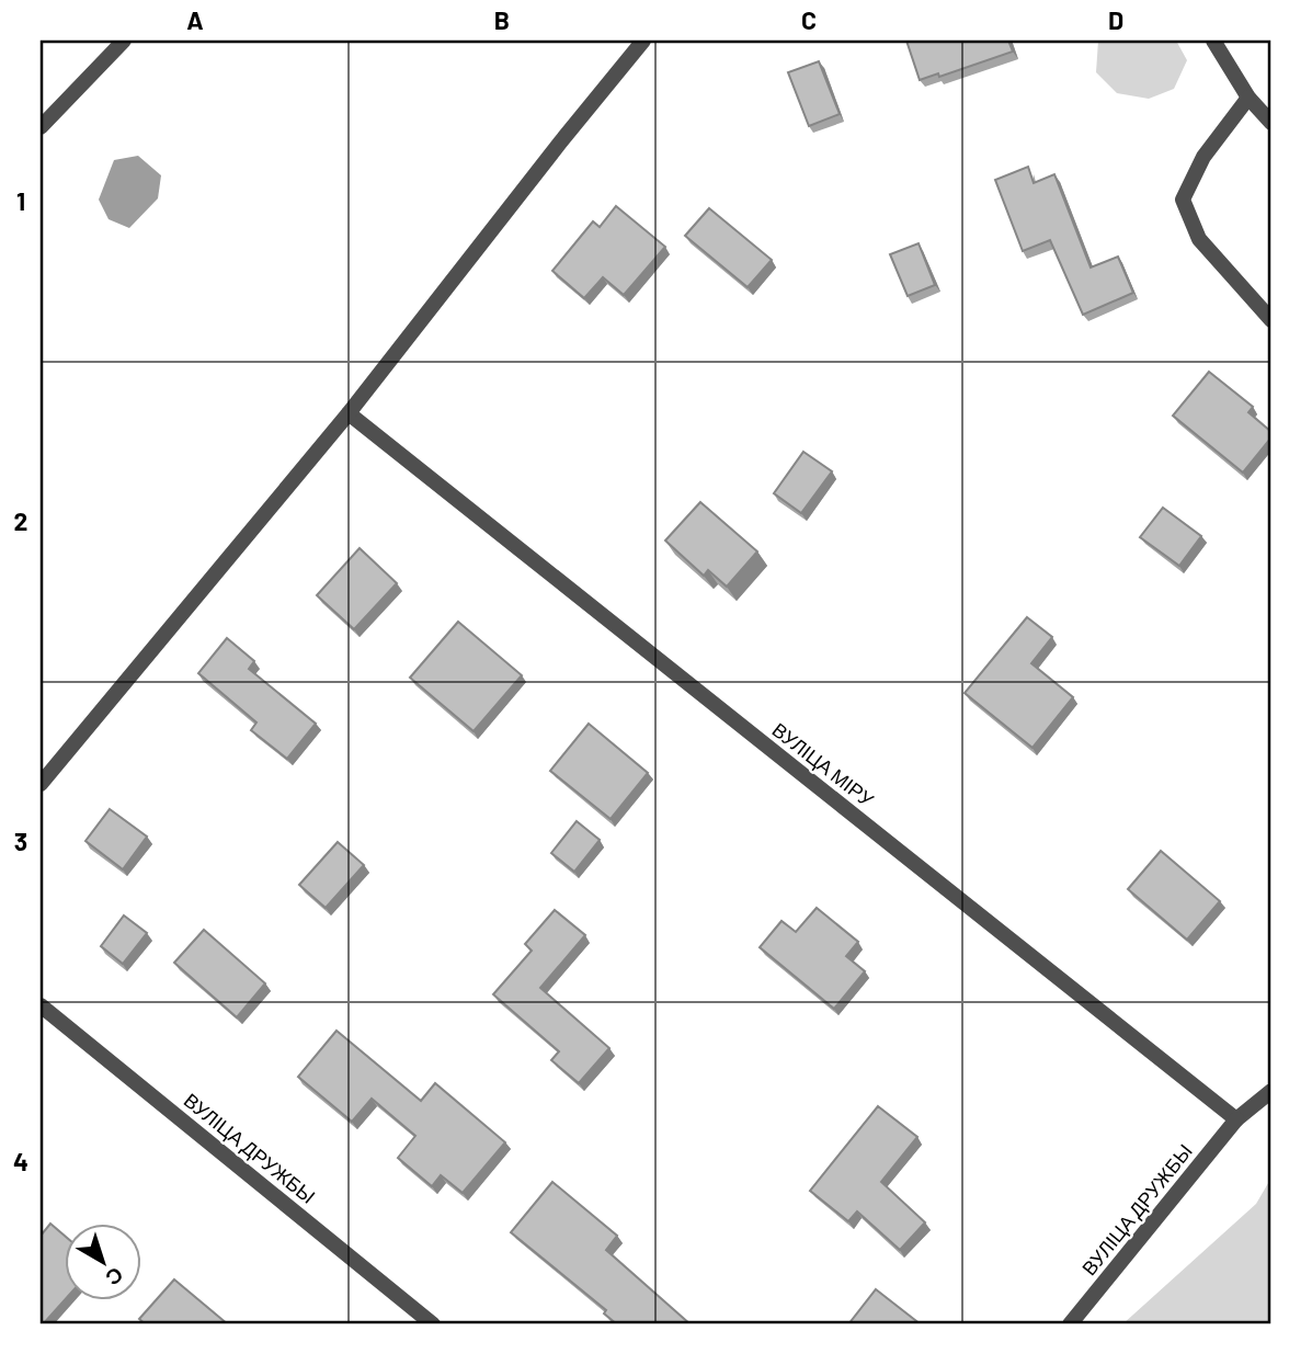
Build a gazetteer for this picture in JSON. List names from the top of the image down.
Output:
{
  "streets": {
    "street": ["ВУЛІЦА МІРУ", "ВУЛІЦА ДРУЖБЫ"]
  },
  "crossings": [
    ["ВУЛІЦА МІРУ", "ВУЛІЦА ДРУЖБЫ"]
  ],
  "north": "bottom right",
  "grid": {
    "columns": [
      "A",
      "B",
      "C",
      "D"
    ],
    "rows": [
      "1",
      "2",
      "3",
      "4"
    ]
  }
}
